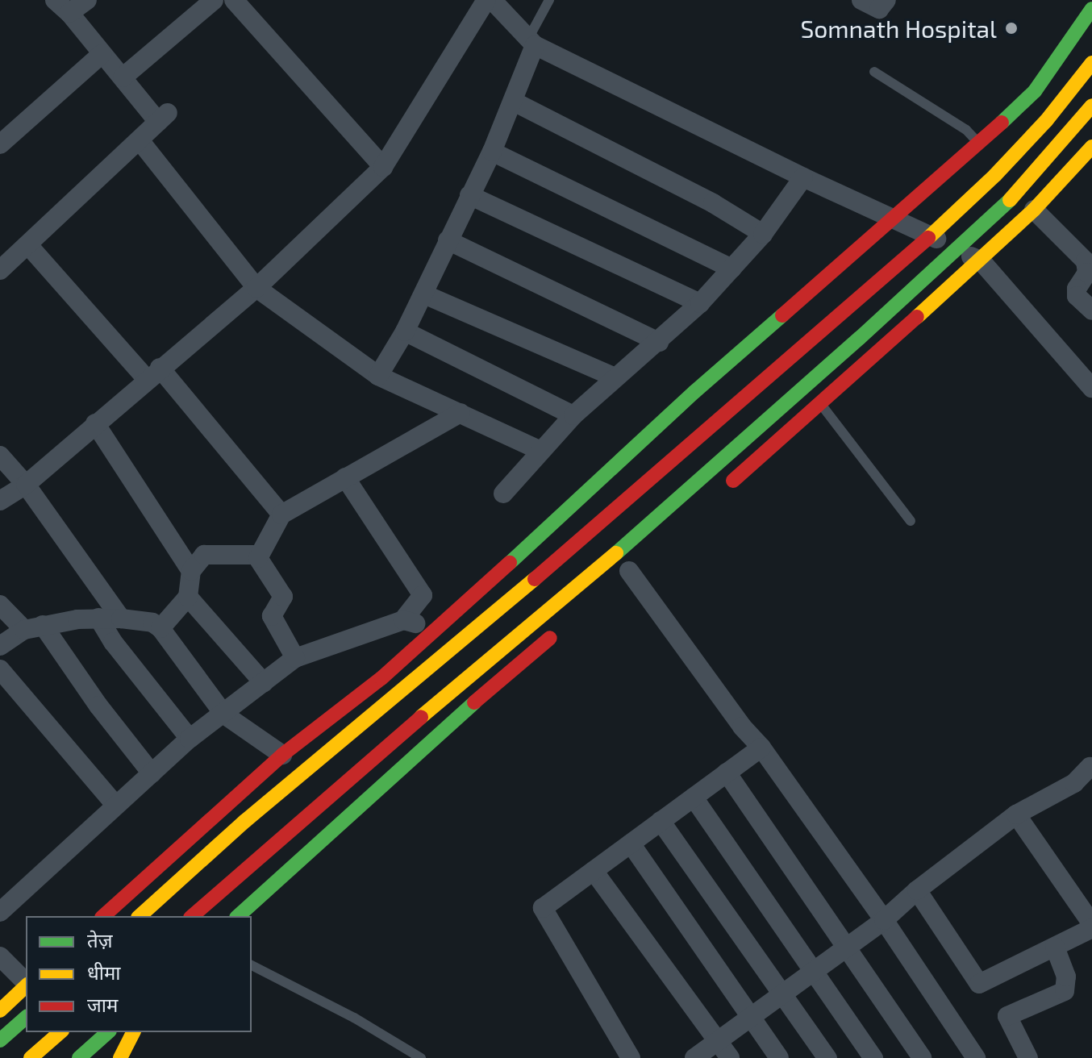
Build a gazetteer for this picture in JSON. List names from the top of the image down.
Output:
{
  "places": ["Somnath Hospital"],
  "legend": ["तेज़", "धीमा", "जाम"]
}
